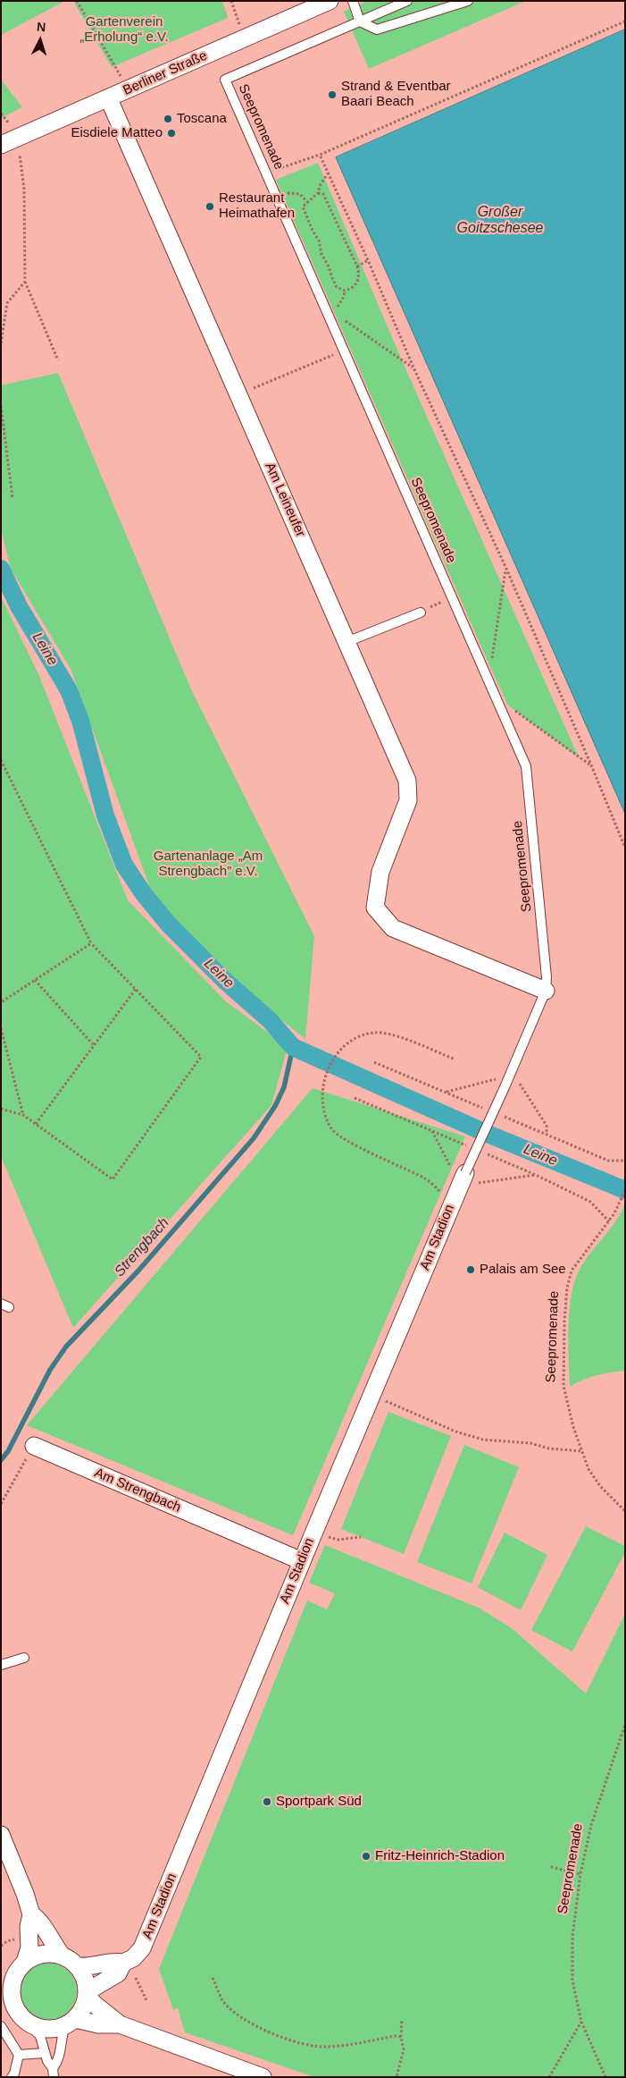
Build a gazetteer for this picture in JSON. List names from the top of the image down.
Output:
{
  "streets": {
    "street": [
      "Berliner Straße",
      "Am Leineufer",
      "Am Stadion",
      "Am Strengbach"
    ],
    "lane": ["Seepromenade"]
  },
  "crossings": [
    ["Berliner Straße", "Am Leineufer"],
    ["Seepromenade", "Am Leineufer"],
    ["Seepromenade", "Am Stadion"],
    ["Am Stadion", "Am Strengbach"]
  ],
  "water": ["Großer Goitzschesee", "Leine", "Strengbach"],
  "parks": ["Gartenverein „Erholung“ e.V.", "Gartenanlage „Am Strengbach” e.V."],
  "places": [
    "Strand & Eventbar Baari Beach",
    "Toscana",
    "Eisdiele Matteo",
    "Restaurant Heimathafen",
    "Palais am See",
    "Sportpark Süd",
    "Fritz-Heinrich-Stadion"
  ],
  "north": "top"
}
